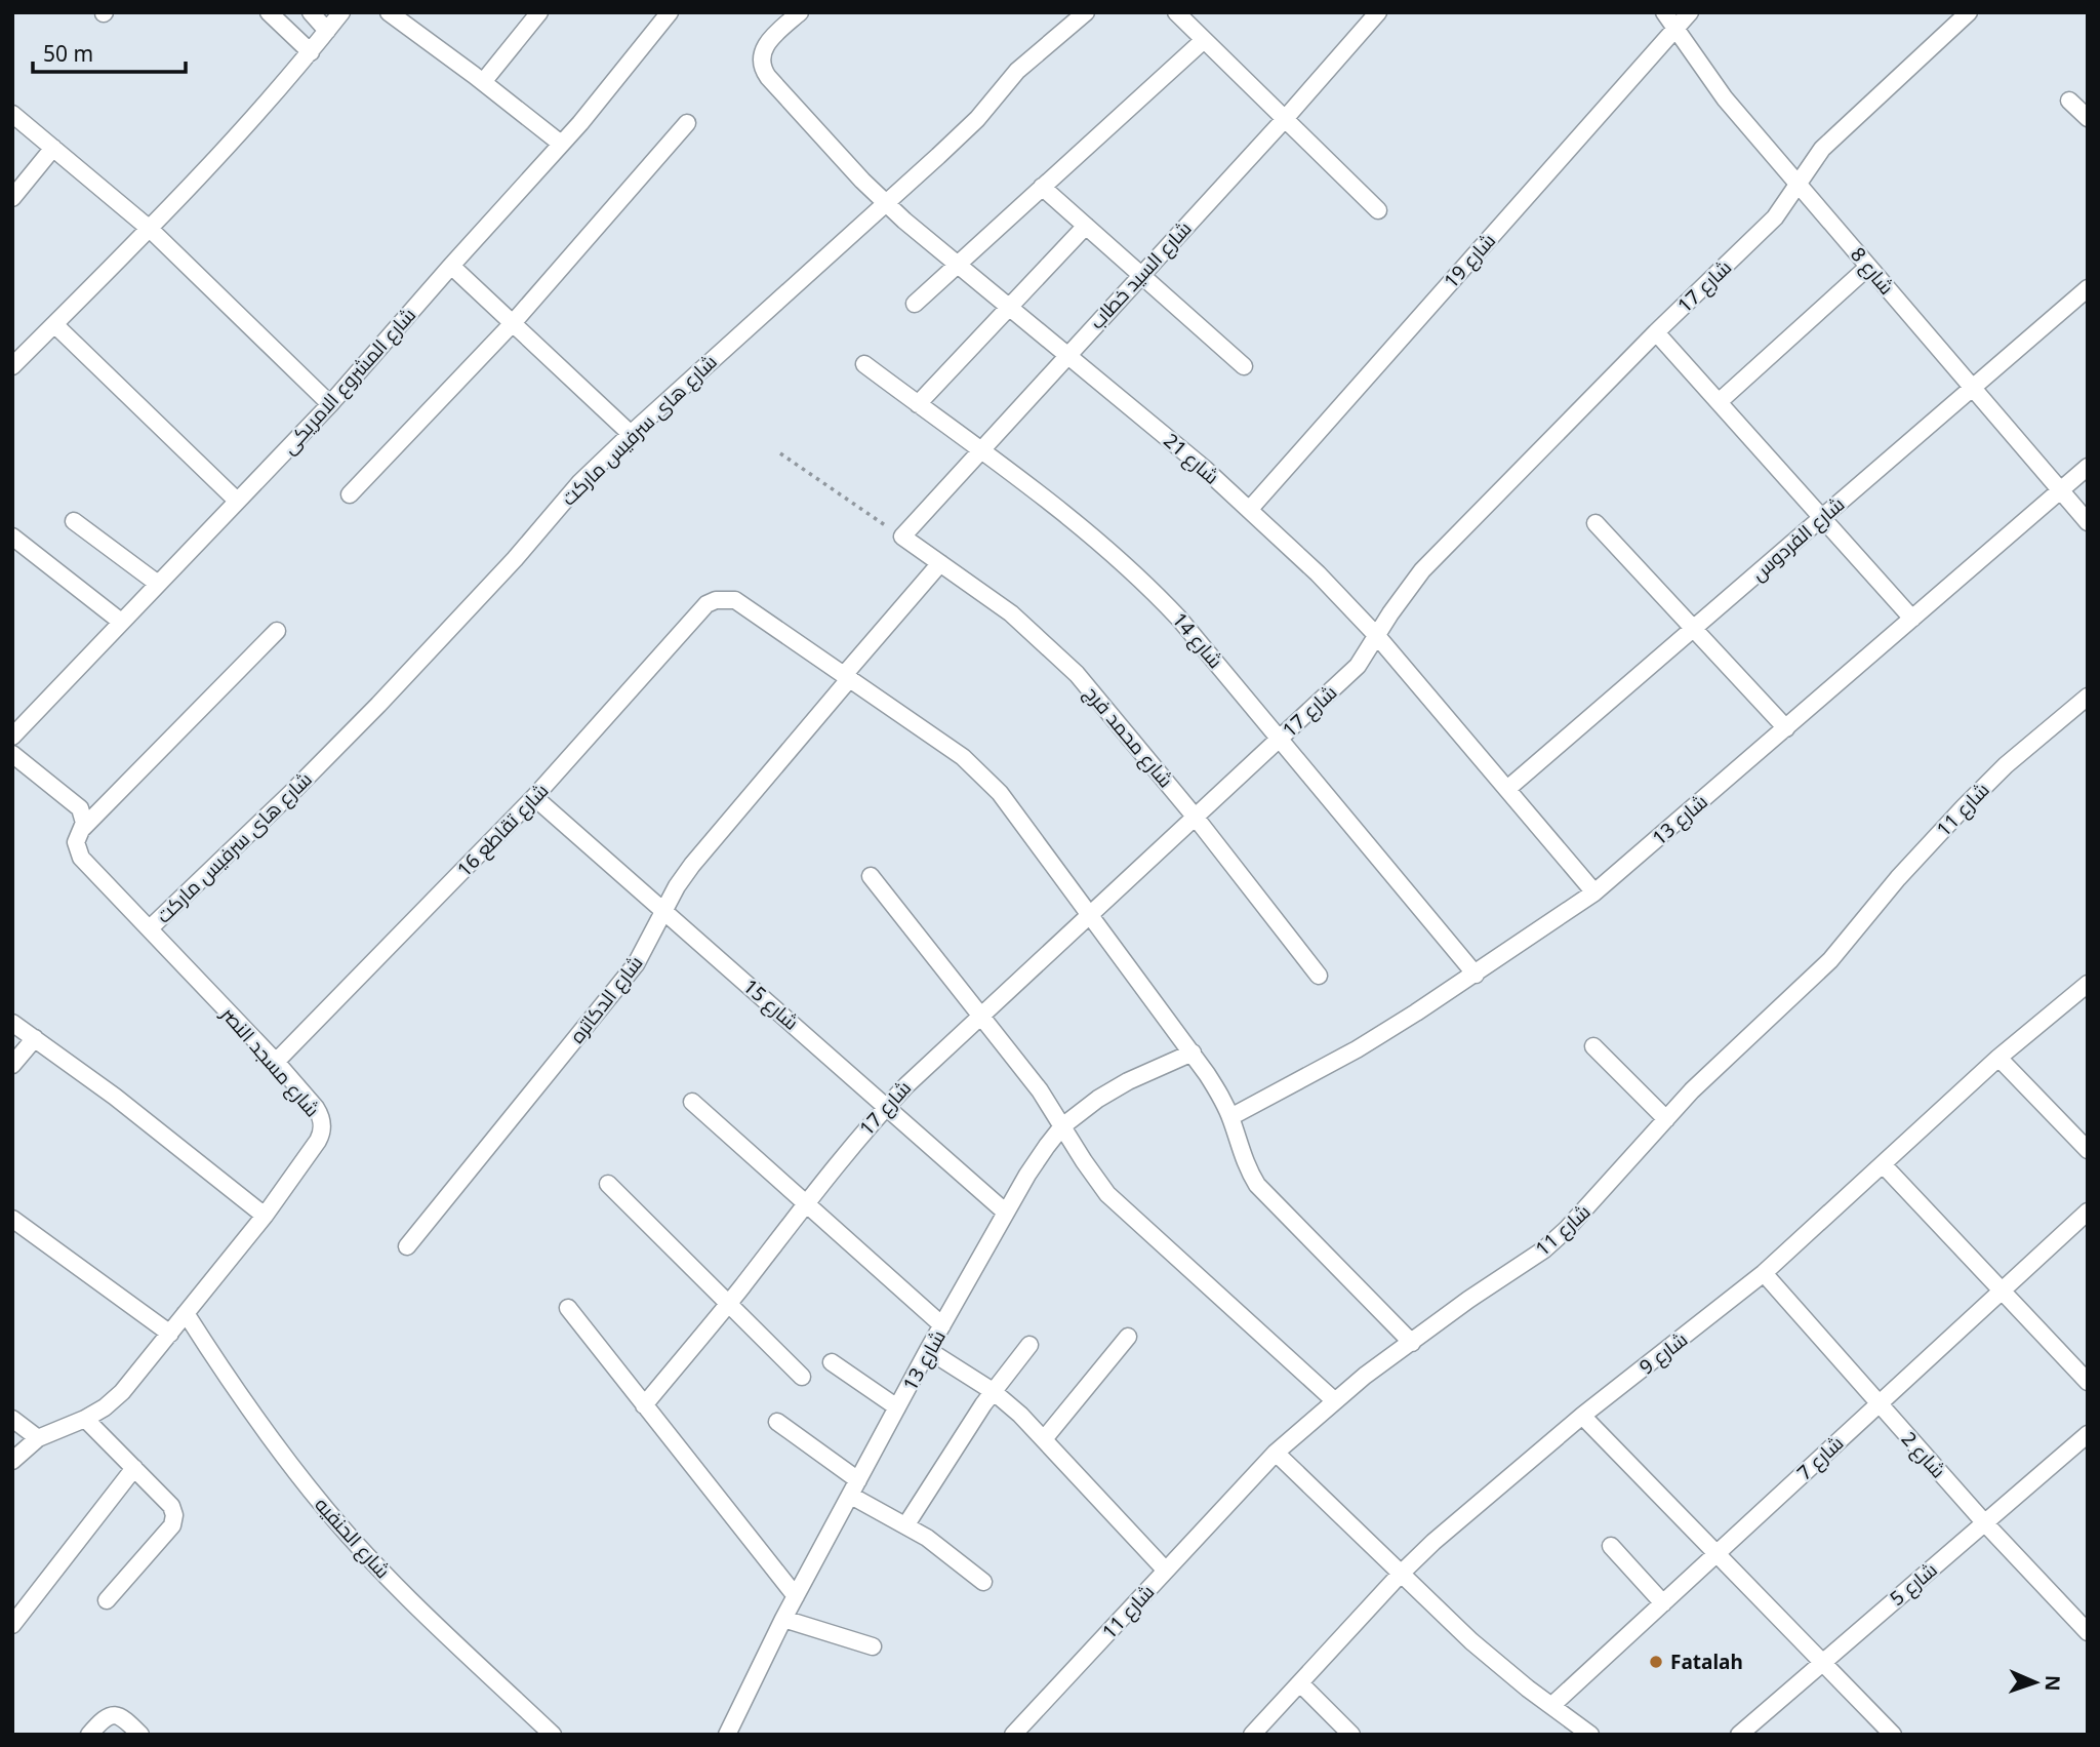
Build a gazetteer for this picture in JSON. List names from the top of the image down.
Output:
{
  "streets": {
    "street": [
      "شارع 19",
      "شارع 8",
      "شارع السيد خطاب",
      "شارع 17",
      "شارع المشروع الامريكى",
      "شارع هاى سرفيس ماركت",
      "شارع 21",
      "شارع الفردوس",
      "شارع 14",
      "شارع محمد فرج",
      "شارع 11",
      "شارع 13",
      "شارع تقاطع 16",
      "شارع الدكاتره",
      "شارع 15",
      "شارع مسجد النصر",
      "شارع 9",
      "شارع 2",
      "شارع 7",
      "شارع الحنفيه",
      "شارع 5"
    ]
  },
  "crossings": [
    ["شارع 19", "شارع 8"],
    ["شارع 19", "شارع 21"],
    ["شارع 8", "شارع 17"],
    ["شارع 8", "شارع الفردوس"],
    ["شارع 8", "شارع 13"],
    ["شارع السيد خطاب", "شارع 21"],
    ["شارع السيد خطاب", "شارع 14"],
    ["شارع السيد خطاب", "شارع محمد فرج"],
    ["شارع 17", "شارع 21"],
    ["شارع 17", "شارع 14"],
    ["شارع 17", "شارع محمد فرج"],
    ["شارع 17", "شارع 15"],
    ["شارع هاى سرفيس ماركت", "شارع 21"],
    ["شارع هاى سرفيس ماركت", "شارع مسجد النصر"],
    ["شارع 21", "شارع الفردوس"],
    ["شارع 21", "شارع 13"],
    ["شارع 14", "شارع 13"],
    ["شارع محمد فرج", "شارع الدكاتره"],
    ["شارع 13", "شارع 15"],
    ["شارع تقاطع 16", "شارع الدكاتره"],
    ["شارع تقاطع 16", "شارع 15"],
    ["شارع تقاطع 16", "شارع مسجد النصر"],
    ["شارع الدكاتره", "شارع 15"],
    ["شارع مسجد النصر", "شارع الحنفيه"],
    ["شارع 9", "شارع 2"],
    ["شارع 2", "شارع 7"],
    ["شارع 2", "شارع 5"]
  ],
  "places": ["Fatalah"],
  "scale_bar": "50 m",
  "north": "right"
}
